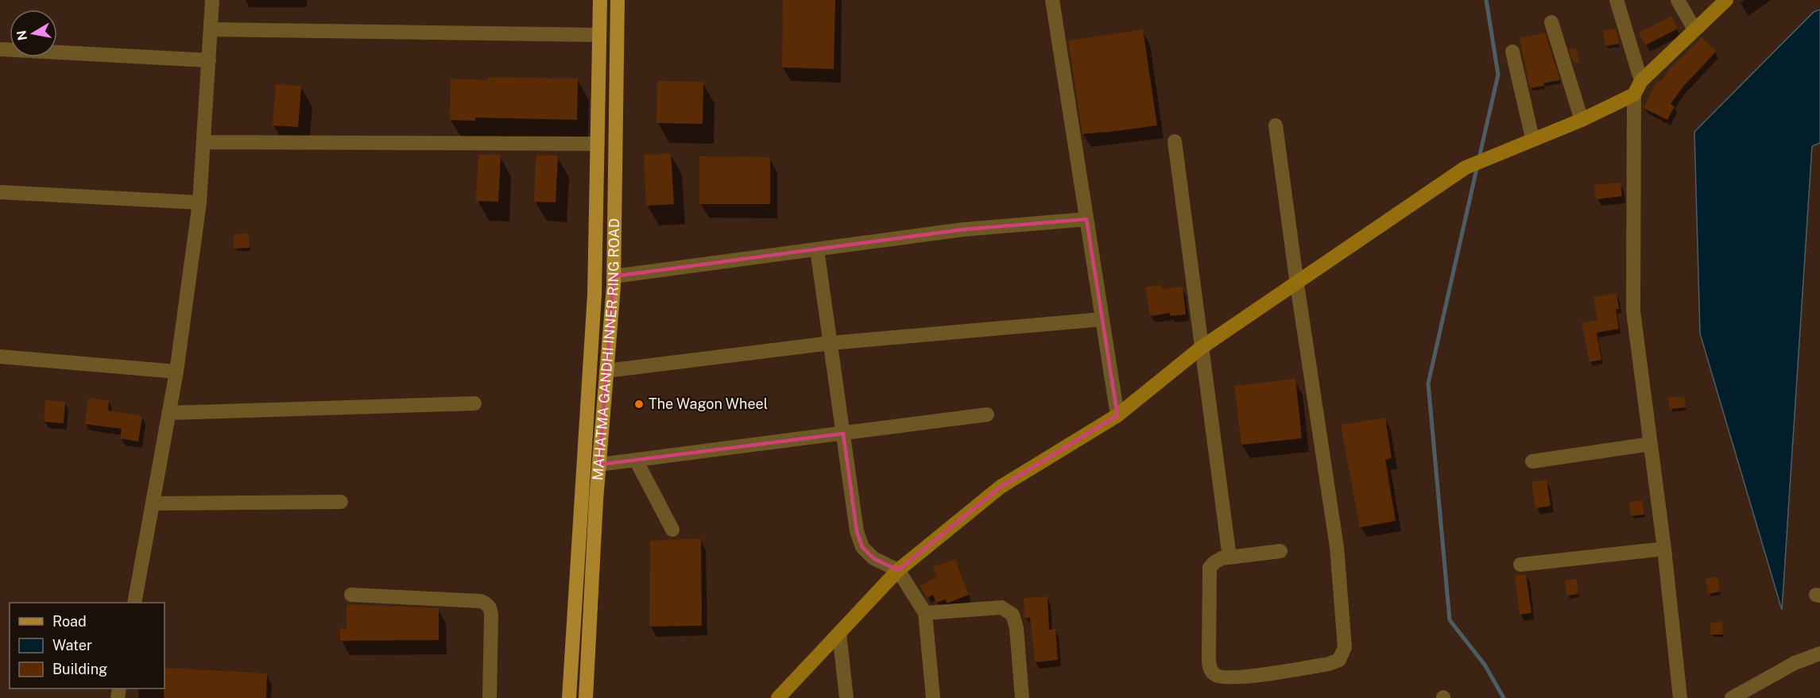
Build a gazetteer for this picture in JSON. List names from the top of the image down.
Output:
{
  "streets": {
    "main road": ["MAHATMA GANDHI INNER RING ROAD"]
  },
  "places": ["The Wagon Wheel"],
  "legend": ["Road", "Water", "Building"],
  "north": "left"
}
